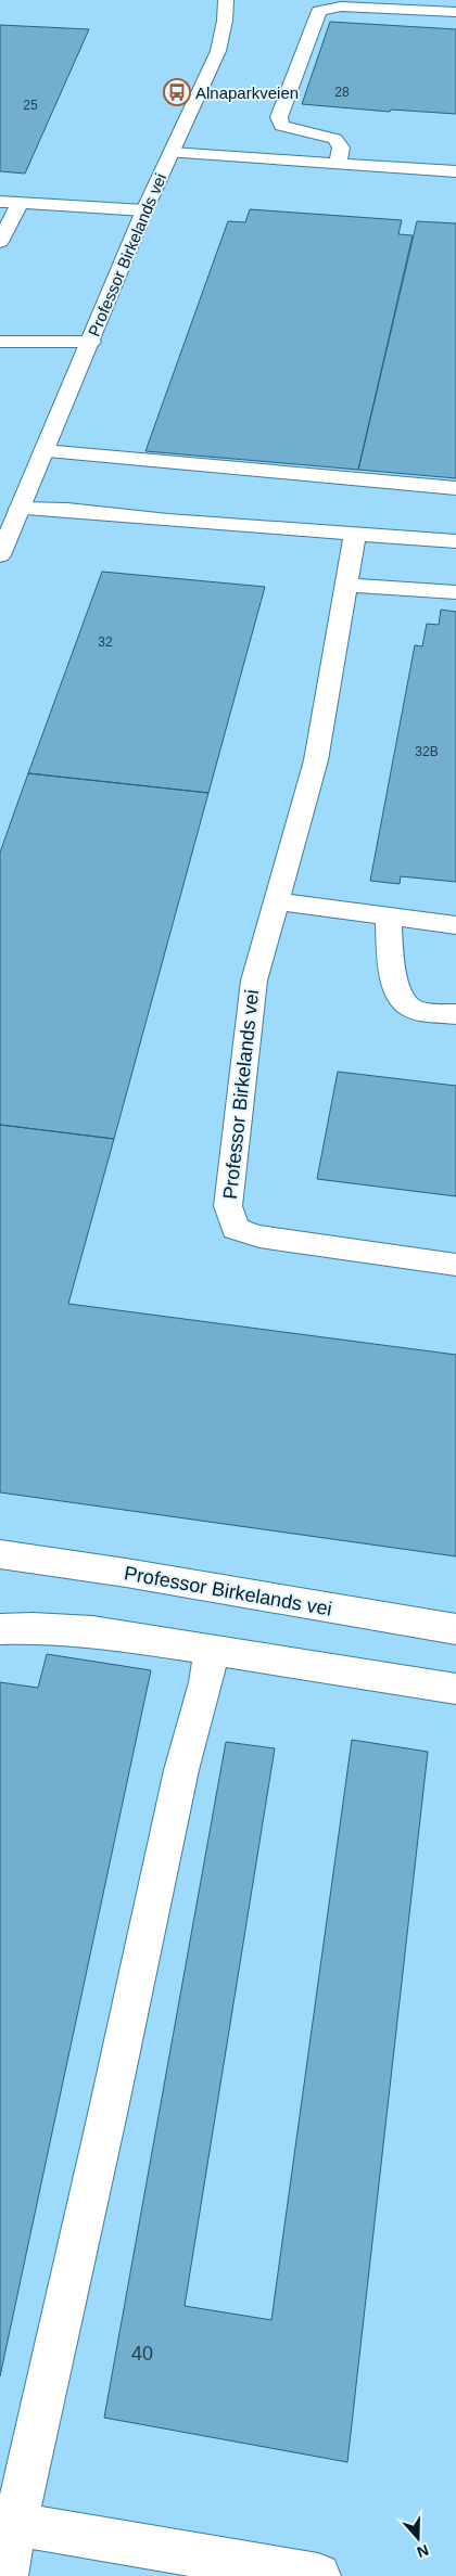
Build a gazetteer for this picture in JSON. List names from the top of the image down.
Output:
{
  "streets": {
    "main road": ["Professor Birkelands vei"]
  },
  "places": {
    "bus stop": ["Alnaparkveien"]
  },
  "house_numbers": [
    "28",
    "25",
    "32",
    "32B",
    "40"
  ],
  "north": "bottom"
}
